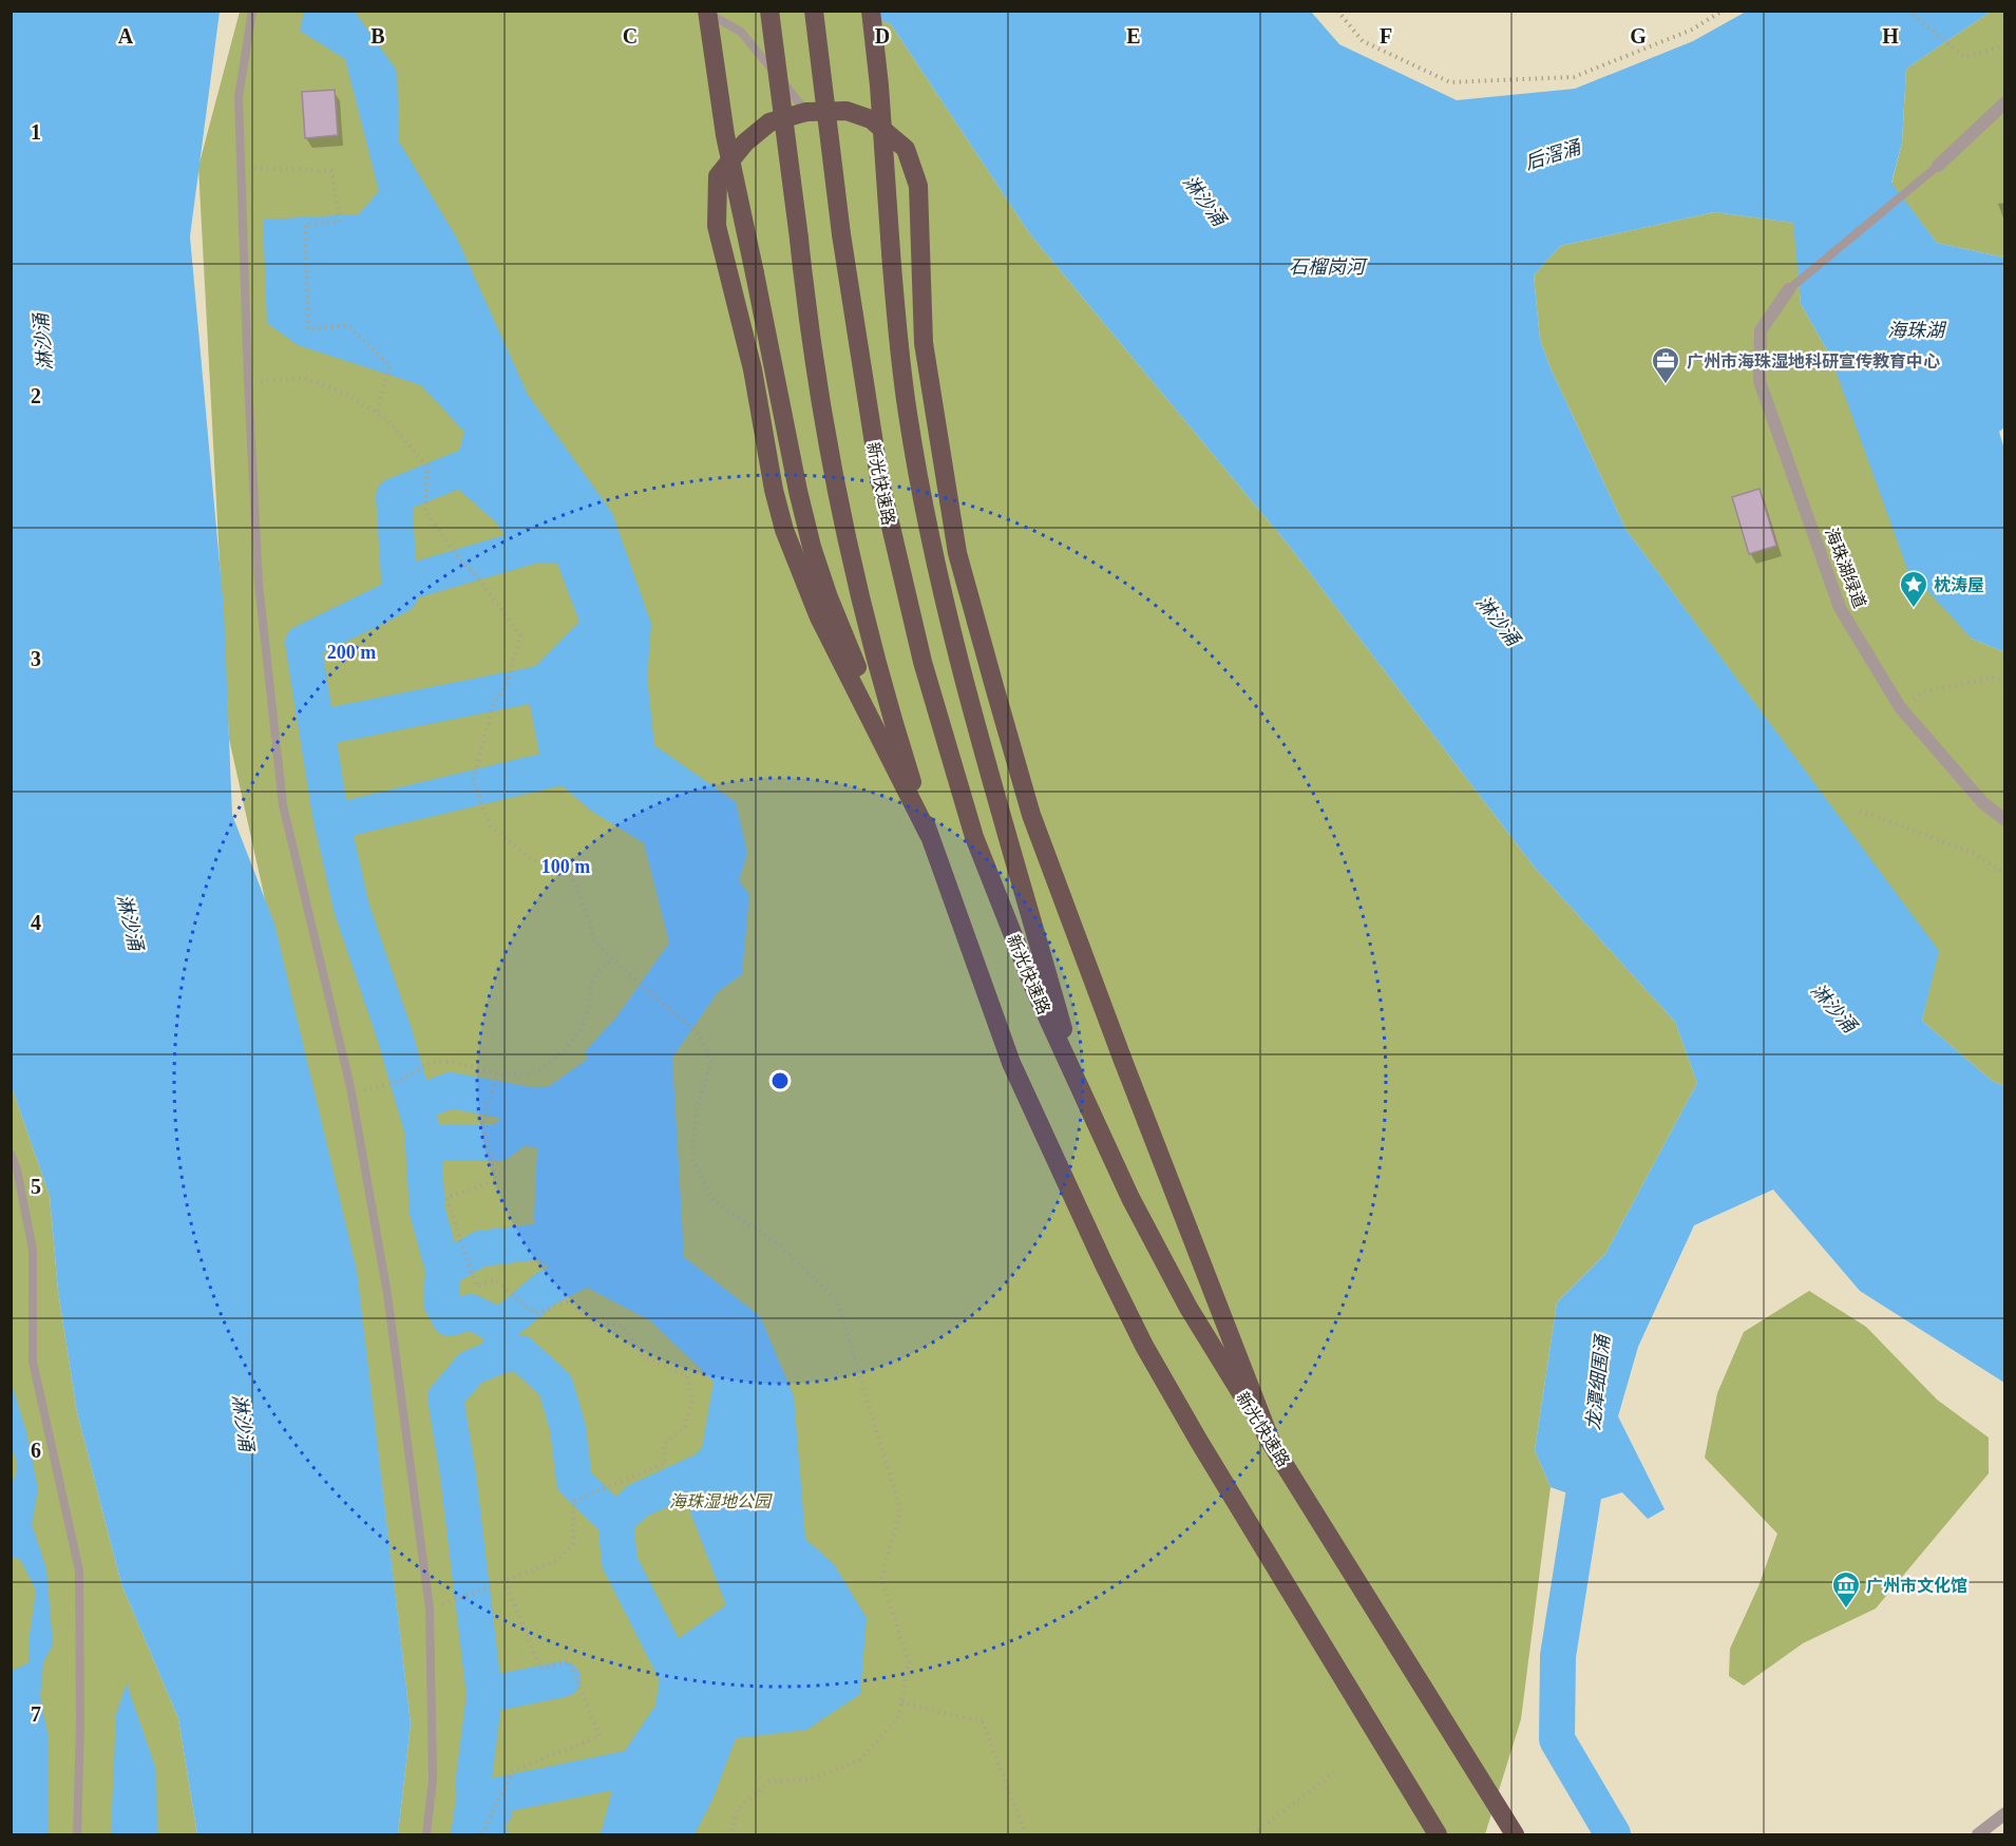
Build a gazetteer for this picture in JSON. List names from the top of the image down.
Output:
{
  "streets": {
    "highway": ["新光快速路"],
    "street": ["海珠湖绿道"]
  },
  "water": [
    "后滘涌",
    "淋沙涌",
    "石榴岗河",
    "海珠湖",
    "龙潭细围涌"
  ],
  "parks": ["海珠湿地公园"],
  "places": {
    "office": ["广州市海珠湿地科研宣传教育中心"],
    "place": ["枕涛屋"],
    "museum": ["广州市文化馆"]
  },
  "grid": {
    "columns": [
      "A",
      "B",
      "C",
      "D",
      "E",
      "F",
      "G",
      "H"
    ],
    "rows": [
      "1",
      "2",
      "3",
      "4",
      "5",
      "6",
      "7"
    ]
  },
  "rings": ["200 m", "100 m"]
}
